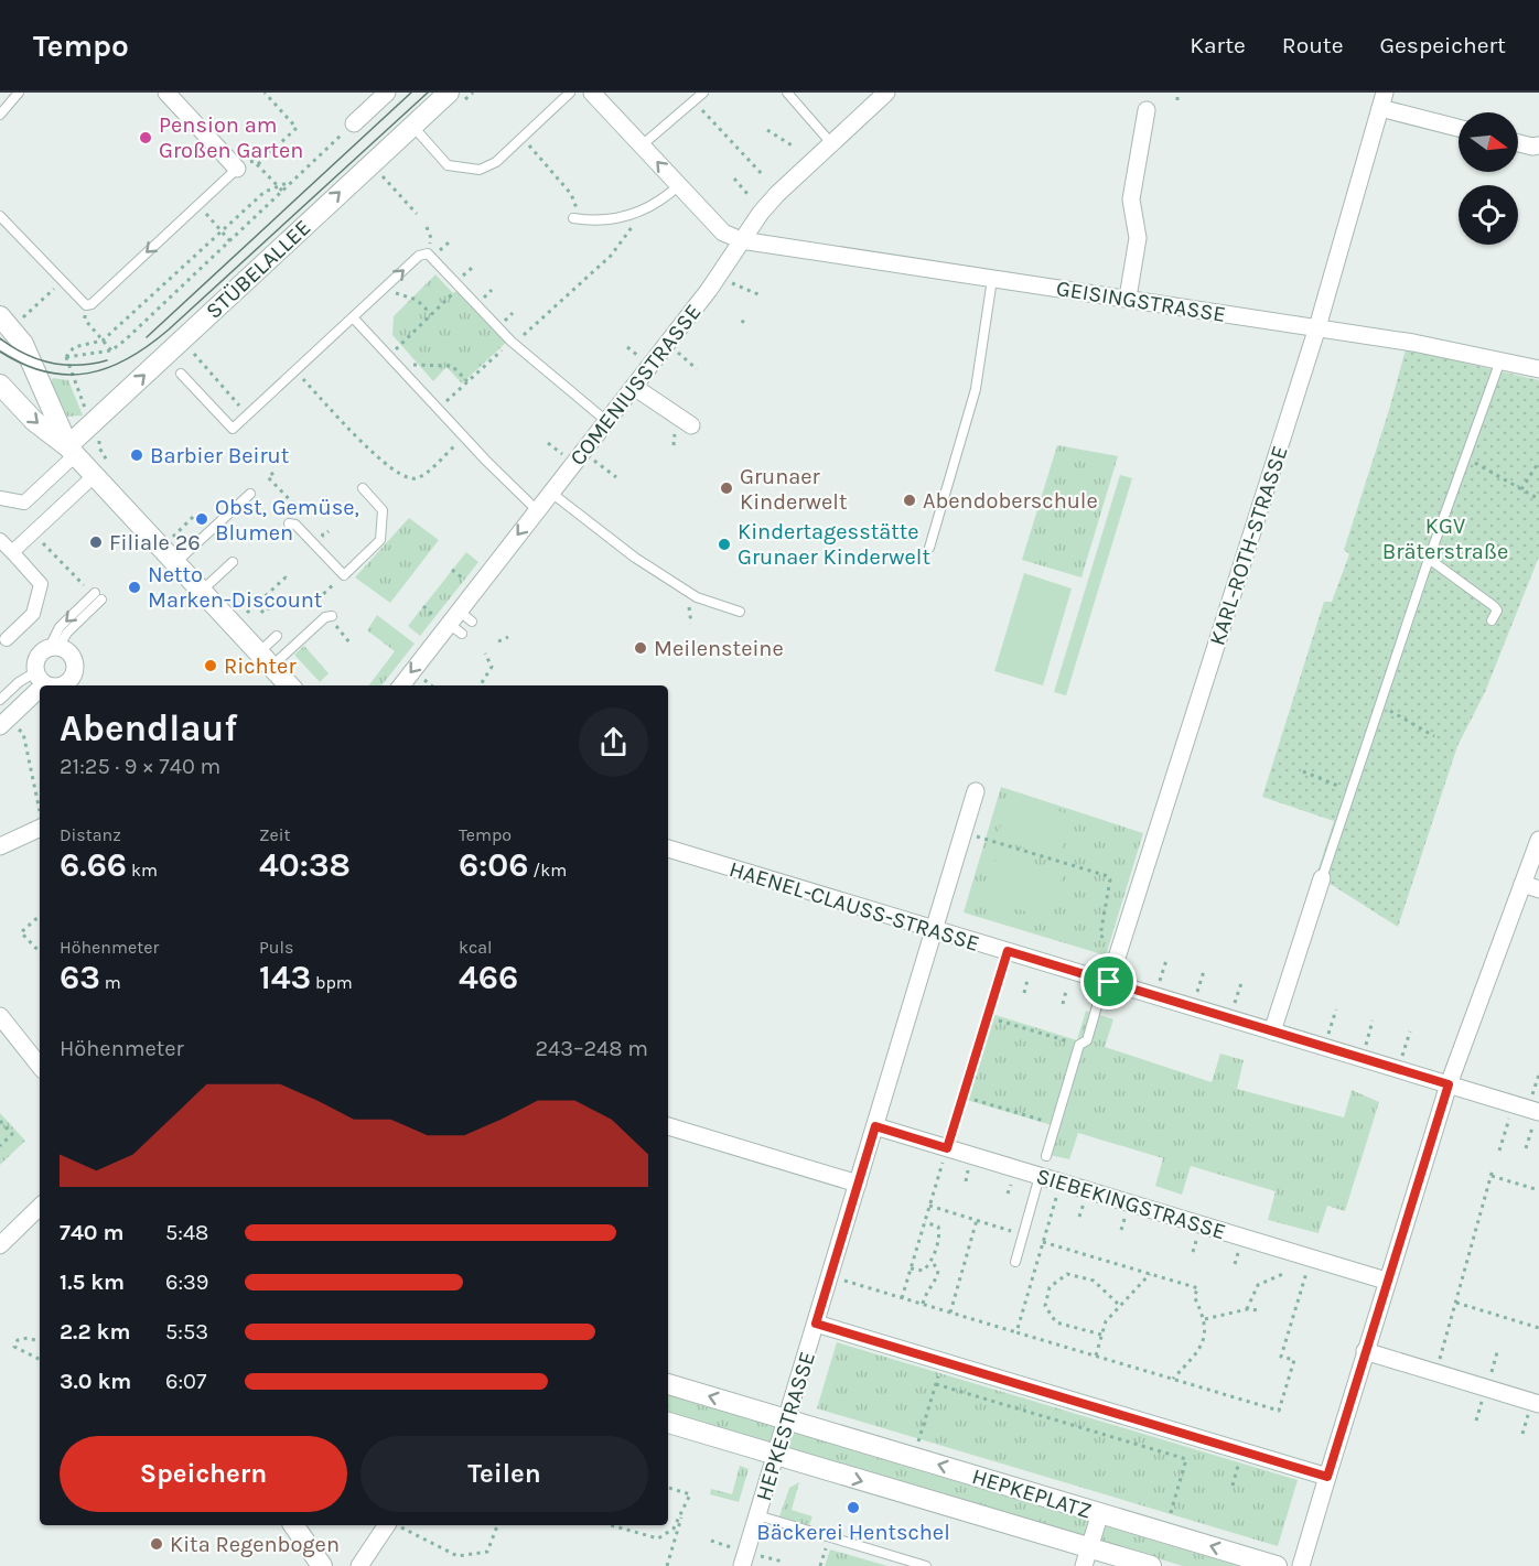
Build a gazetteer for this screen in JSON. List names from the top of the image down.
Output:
{
  "streets": {
    "street": [
      "STÜBELALLEE",
      "GEISINGSTRASSE",
      "COMENIUSSTRASSE",
      "KARL-ROTH-STRASSE",
      "HAENEL-CLAUSS-STRASSE",
      "SIEBEKINGSTRASSE",
      "HEPKESTRASSE",
      "HEPKEPLATZ"
    ]
  },
  "crossings": [
    ["GEISINGSTRASSE", "COMENIUSSTRASSE"],
    ["GEISINGSTRASSE", "KARL-ROTH-STRASSE"],
    ["KARL-ROTH-STRASSE", "HAENEL-CLAUSS-STRASSE"],
    ["HAENEL-CLAUSS-STRASSE", "HEPKESTRASSE"],
    ["SIEBEKINGSTRASSE", "HEPKESTRASSE"],
    ["HEPKESTRASSE", "HEPKEPLATZ"]
  ],
  "parks": ["KGV Bräterstraße"],
  "places": [
    "Pension am Großen Garten",
    "Barbier Beirut",
    "Grunaer Kinderwelt",
    "Abendoberschule",
    "Obst, Gemüse, Blumen",
    "Filiale 26",
    "Kindertagesstätte Grunaer Kinderwelt",
    "Netto Marken-Discount",
    "Meilensteine",
    "Richter",
    "Bäckerei Hentschel",
    "Kita Regenbogen"
  ],
  "north": "right",
  "page": {
    "header": "Tempo",
    "nav": ["Karte", "Route", "Gespeichert"],
    "heading": ["Abendlauf", "21:25 · 9 × 740 m"],
    "stats": [
      ["Distanz", "6.66 km"],
      ["Zeit", "40:38"],
      ["Tempo", "6:06 /km"],
      ["Höhenmeter", "63 m"],
      ["Puls", "143 bpm"],
      ["kcal", "466"]
    ],
    "chart": ["Höhenmeter", "243–248 m"],
    "list": [
      {
        "name": "740 m",
        "note": "5:48"
      },
      {
        "name": "1.5 km",
        "note": "6:39"
      },
      {
        "name": "2.2 km",
        "note": "5:53"
      },
      {
        "name": "3.0 km",
        "note": "6:07"
      }
    ],
    "buttons": ["Speichern", "Teilen"]
  }
}
